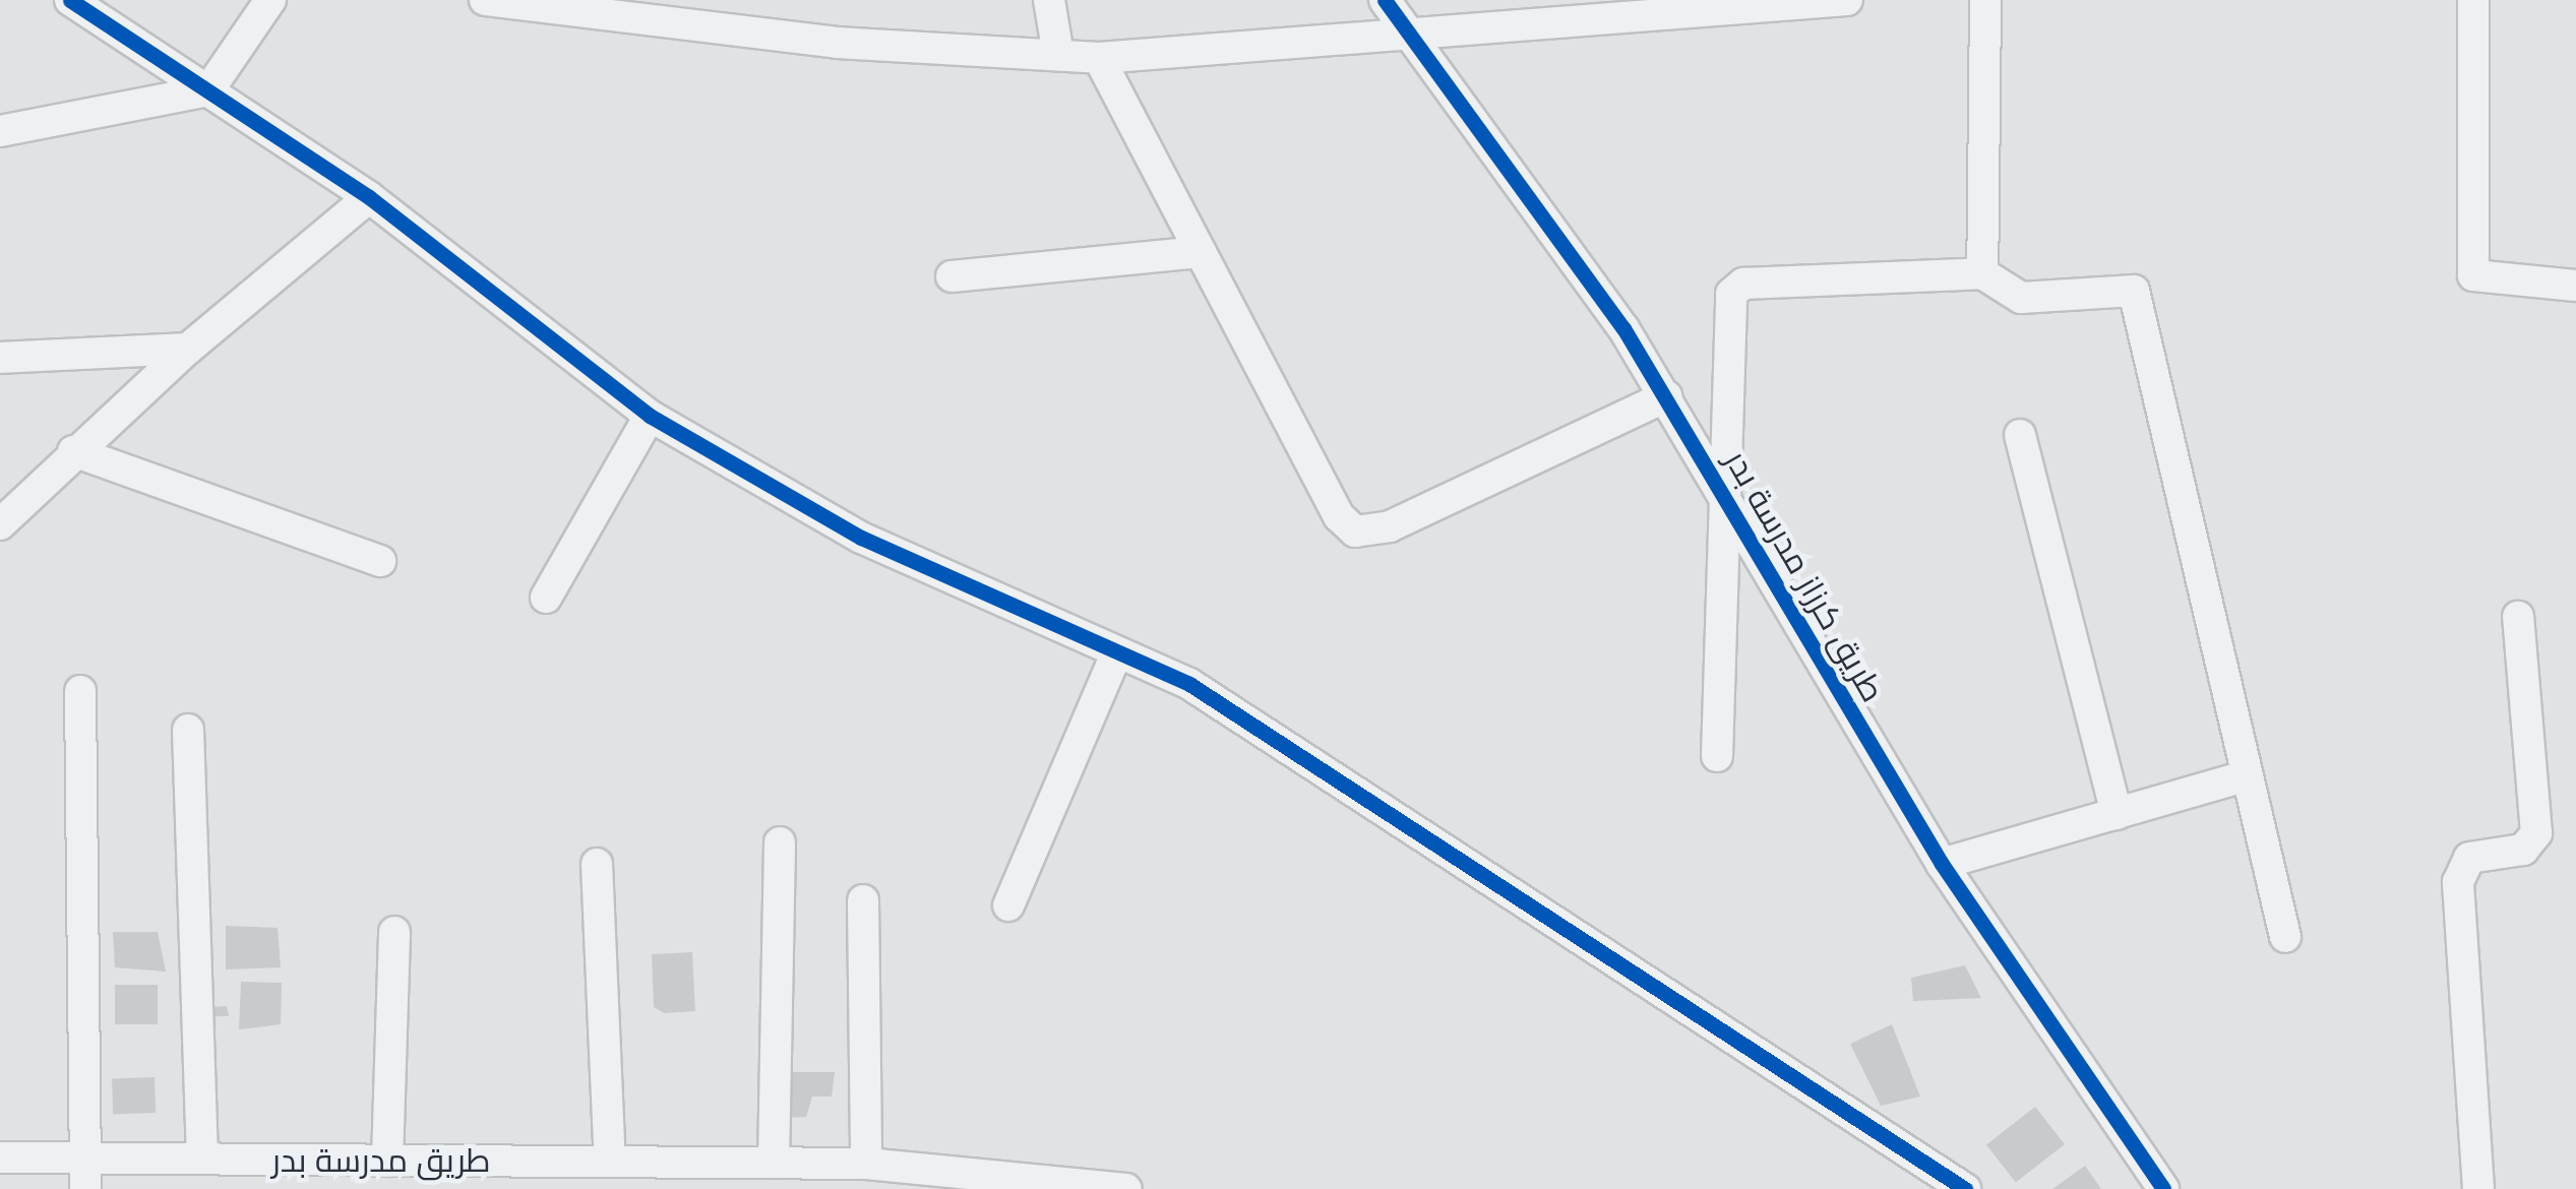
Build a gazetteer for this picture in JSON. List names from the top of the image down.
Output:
{
  "streets": {
    "street": ["طريق كرزاز مدرسة بدر", "طريق مدرسة بدر"]
  }
}
